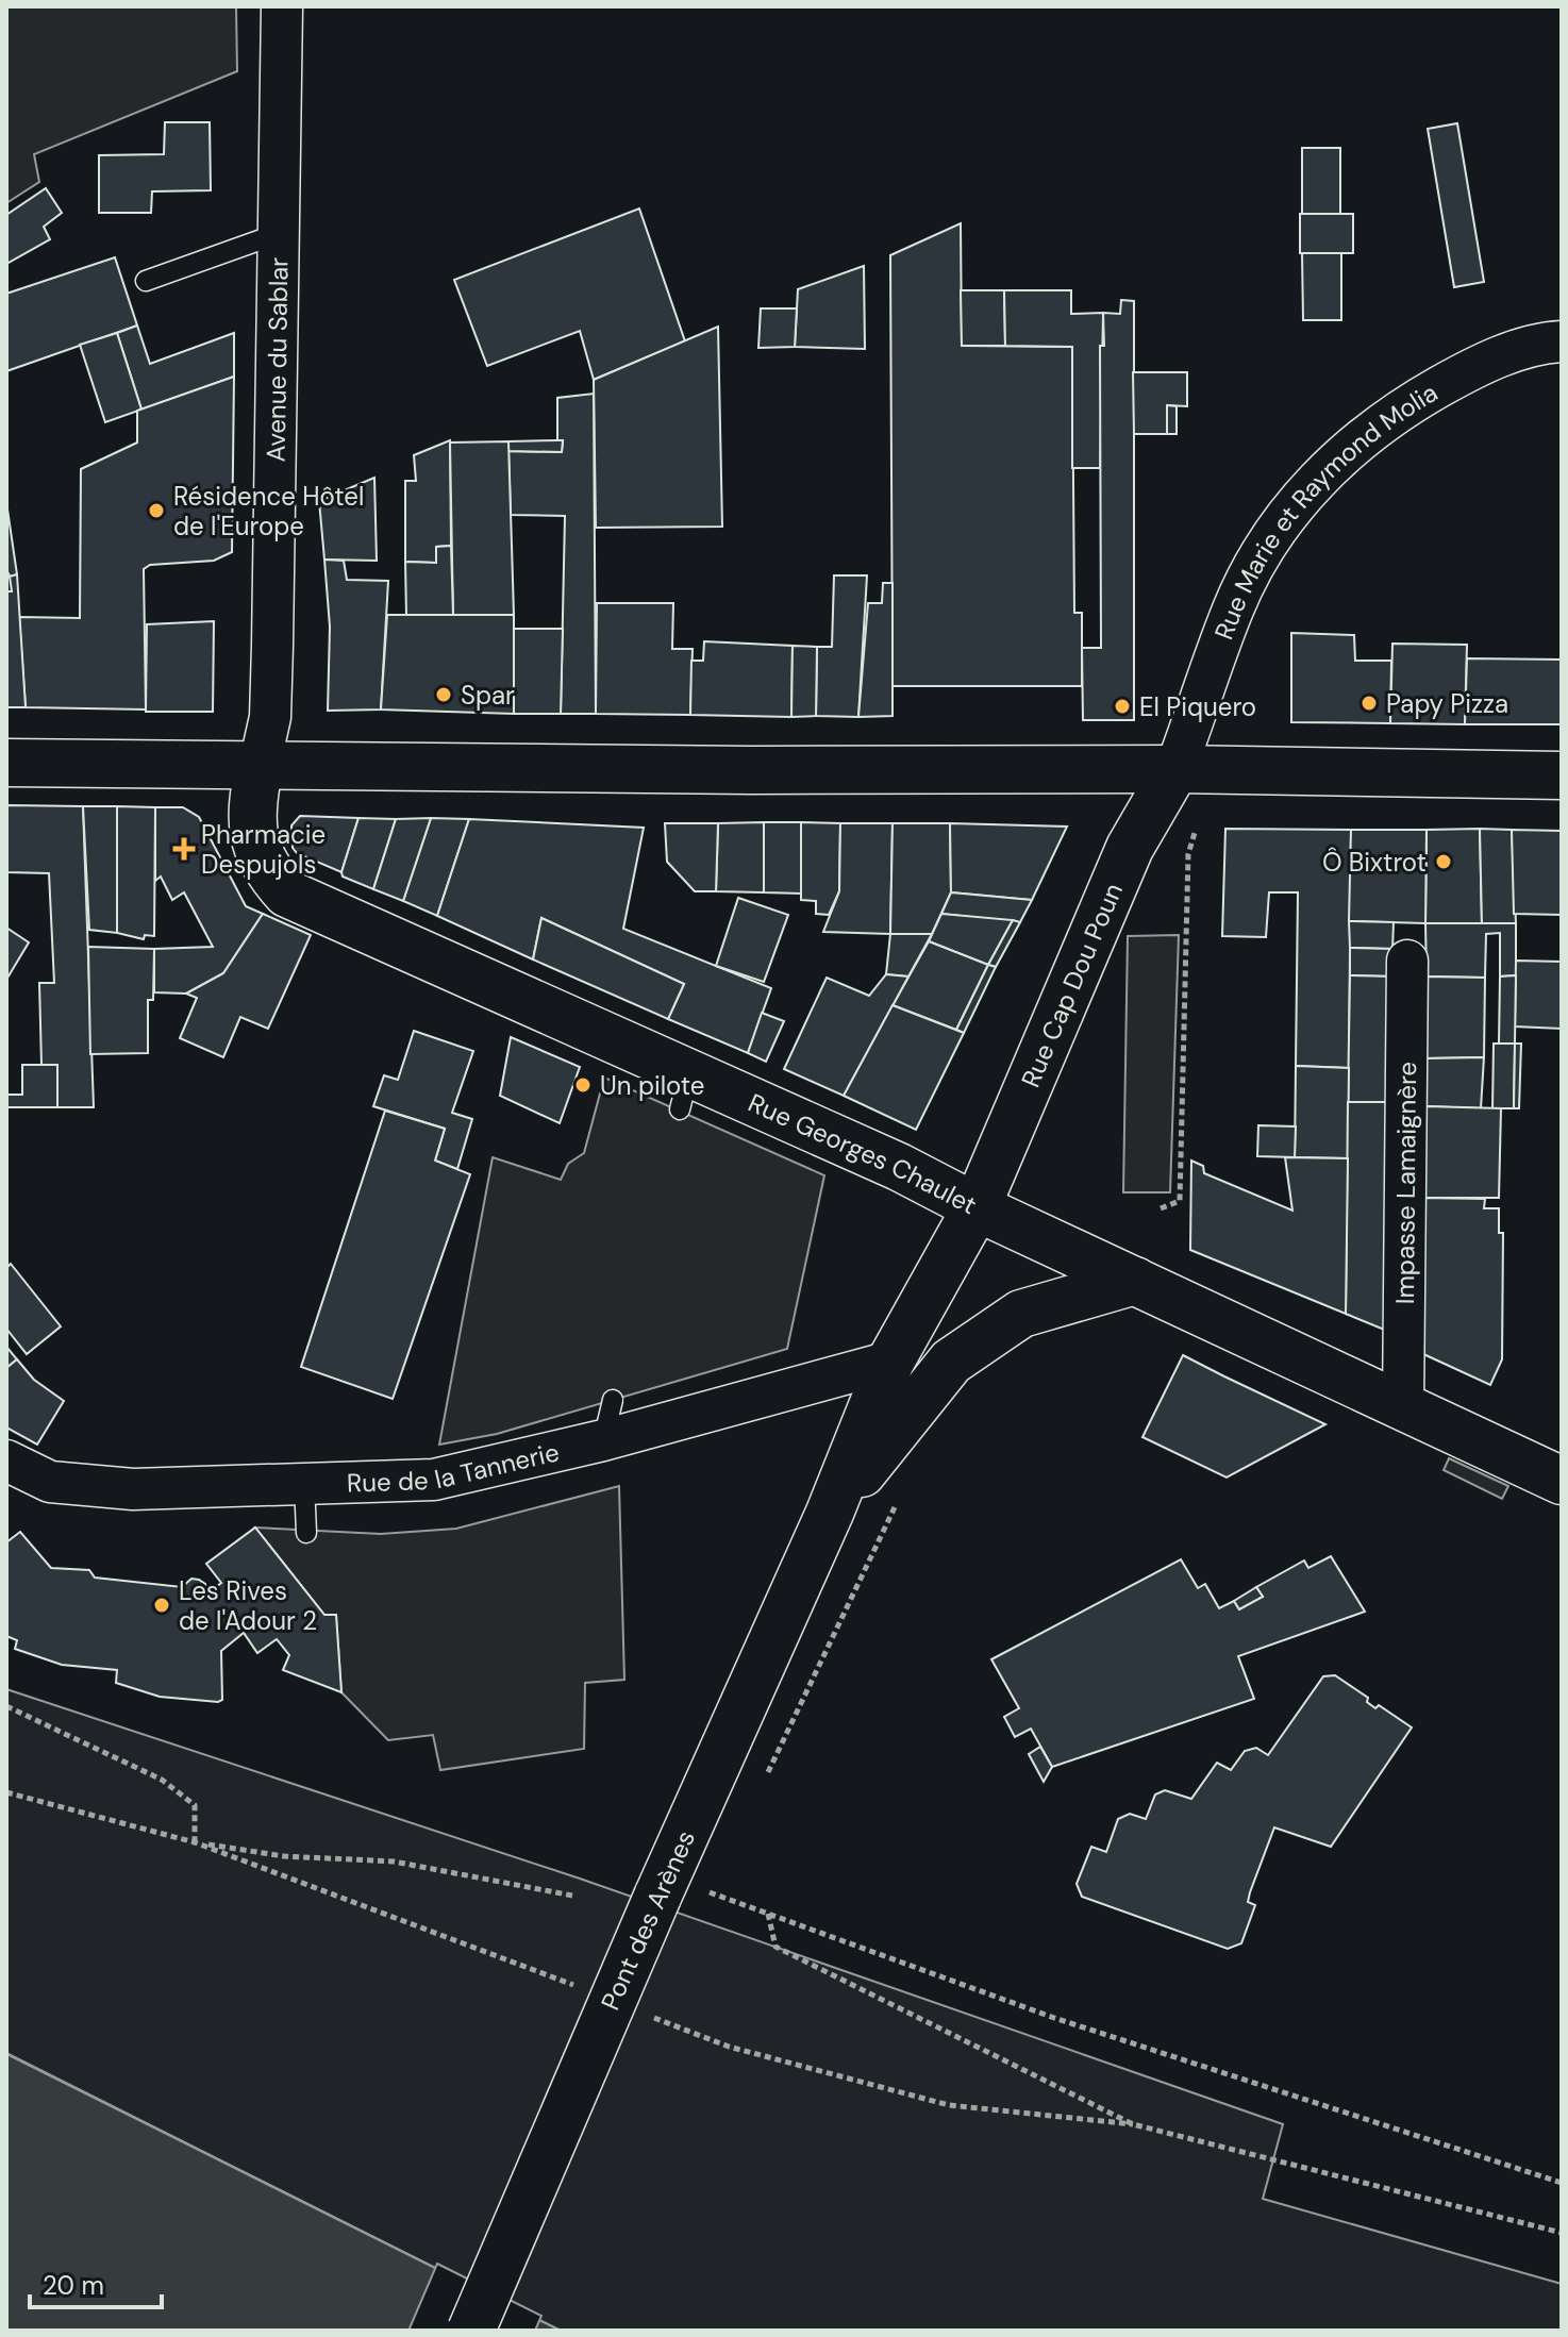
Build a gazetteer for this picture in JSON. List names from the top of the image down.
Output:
{
  "streets": {
    "main road": ["Rue Cap Dou Poun", "Rue Georges Chaulet", "Pont des Arènes"],
    "street": [
      "Avenue du Sablar",
      "Rue Marie et Raymond Molia",
      "Impasse Lamaignère",
      "Rue de la Tannerie"
    ]
  },
  "crossings": [
    ["Avenue du Sablar", "Rue Georges Chaulet"],
    ["Rue Marie et Raymond Molia", "Rue Cap Dou Poun"],
    ["Rue Cap Dou Poun", "Rue Georges Chaulet"],
    ["Rue Cap Dou Poun", "Rue de la Tannerie"],
    ["Rue Cap Dou Poun", "Pont des Arènes"],
    ["Rue Georges Chaulet", "Impasse Lamaignère"]
  ],
  "places": {
    "other": [
      "Résidence Hôtel de l'Europe",
      "Spar",
      "Papy Pizza",
      "El Piquero",
      "Ô Bixtrot",
      "Un pilote",
      "Les Rives de l'Adour 2"
    ],
    "health": ["Pharmacie Despujols"]
  },
  "scale_bar": "20 m"
}
